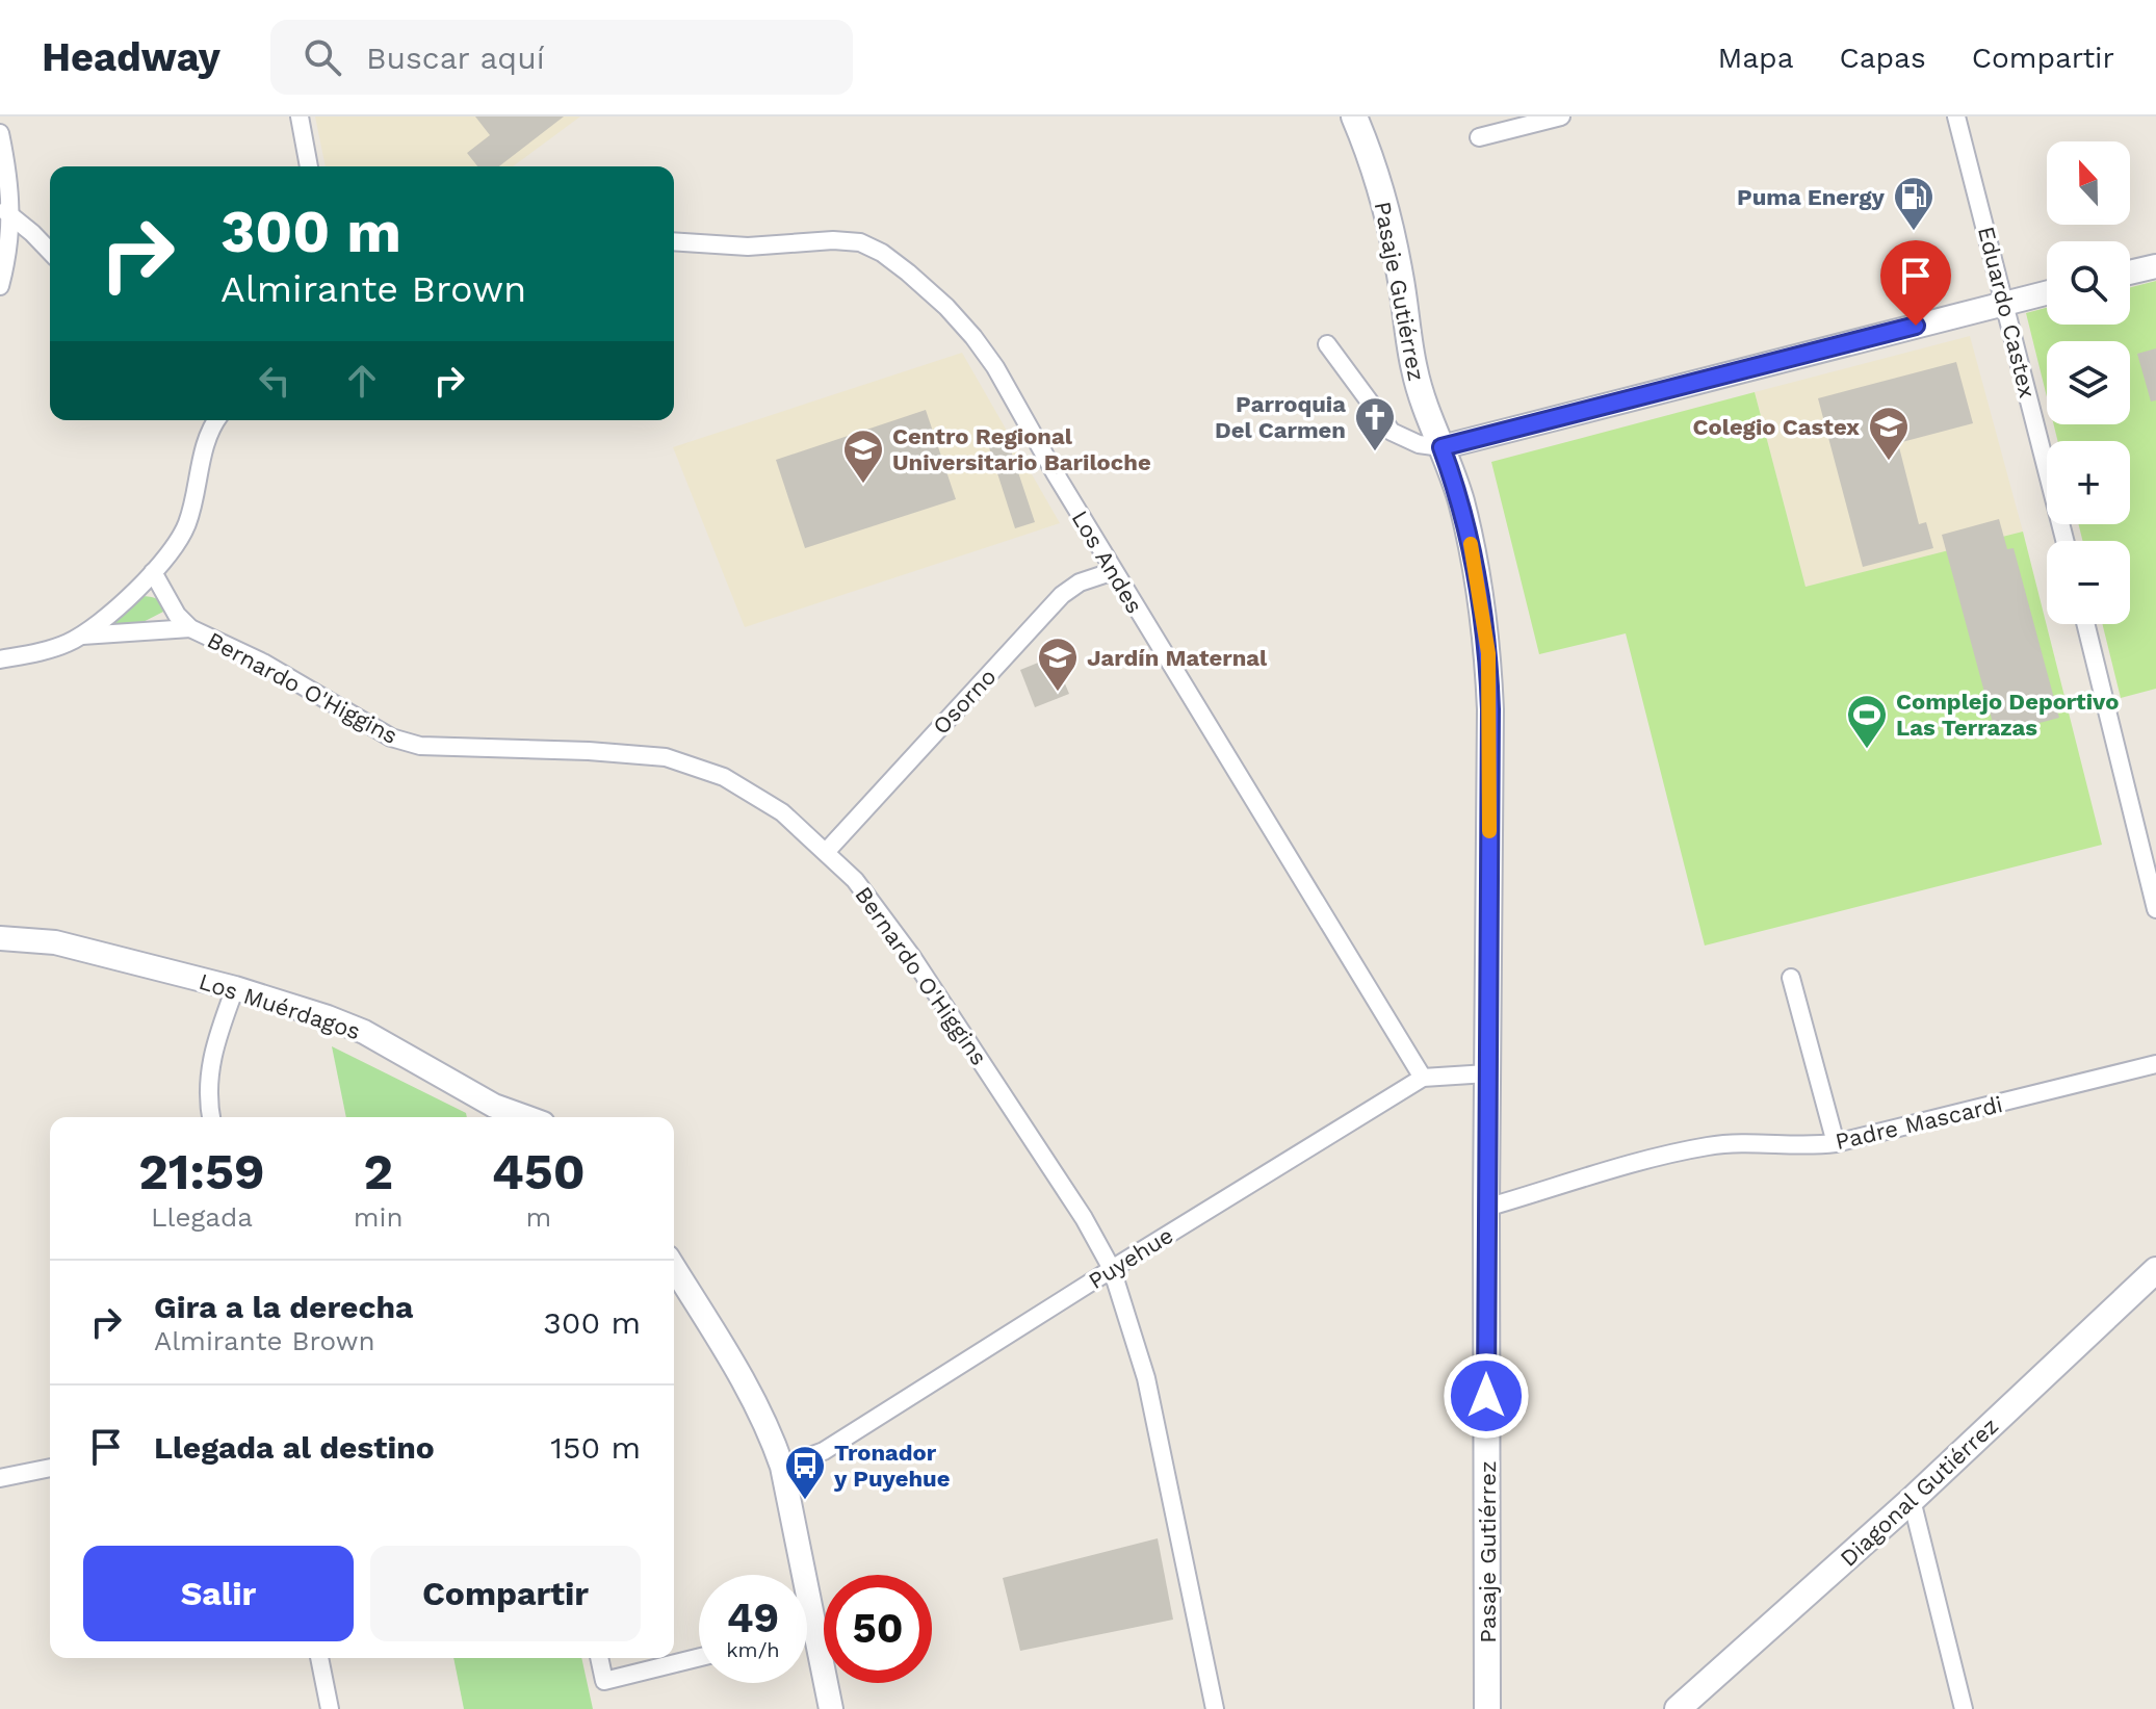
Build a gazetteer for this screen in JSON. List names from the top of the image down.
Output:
{
  "streets": {
    "main road": ["Pasaje Gutiérrez", "Diagonal Gutiérrez"],
    "street": [
      "Eduardo Castex",
      "Los Andes",
      "Bernardo O'Higgins",
      "Osorno",
      "Los Muérdagos",
      "Padre Mascardi",
      "Puyehue"
    ]
  },
  "crossings": [
    ["Pasaje Gutiérrez", "Padre Mascardi"],
    ["Pasaje Gutiérrez", "Puyehue"],
    ["Los Andes", "Osorno"],
    ["Los Andes", "Puyehue"],
    ["Bernardo O'Higgins", "Osorno"],
    ["Bernardo O'Higgins", "Puyehue"]
  ],
  "places": {
    "fuel station": ["Puma Energy"],
    "church": ["Parroquia Del Carmen"],
    "school or university": ["Colegio Castex", "Centro Regional Universitario Bariloche", "Jardín Maternal"],
    "sports": ["Complejo Deportivo Las Terrazas"],
    "bus stop": ["Tronador y Puyehue"]
  },
  "north": "top",
  "page": {
    "header": "Headway",
    "search": "Buscar aquí",
    "nav": ["Mapa", "Capas", "Compartir"],
    "map_buttons": ["+", "−"],
    "turn": ["300 m", "Almirante Brown"],
    "eta": [
      "21:59",
      "Llegada",
      "2",
      "min",
      "450",
      "m"
    ],
    "list": [
      {
        "name": "Gira a la derecha",
        "note": "Almirante Brown",
        "value": "300 m"
      },
      {
        "name": "Llegada al destino",
        "value": "150 m"
      }
    ],
    "buttons": ["Salir", "Compartir"],
    "speed": "49 km/h",
    "limit": "50"
  }
}
